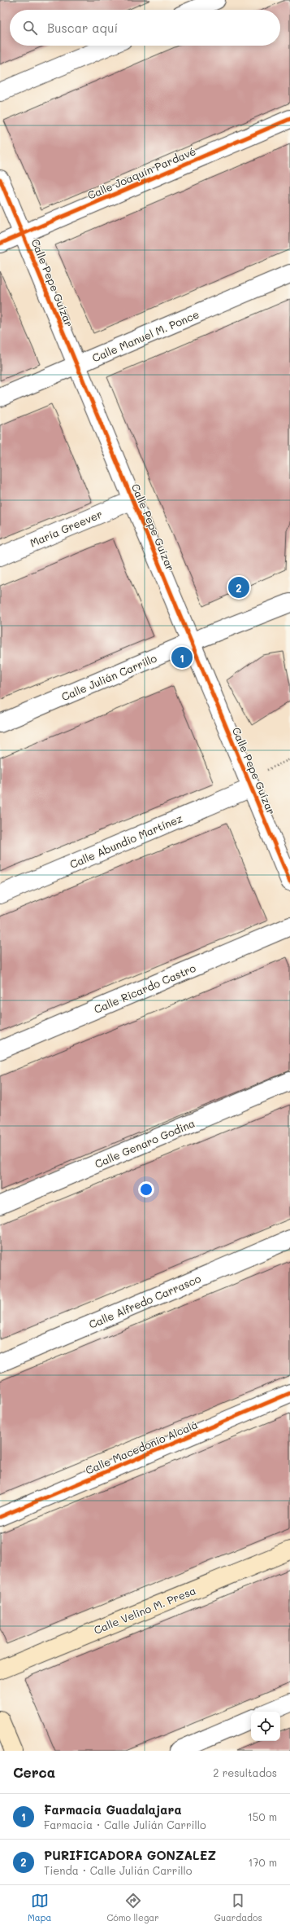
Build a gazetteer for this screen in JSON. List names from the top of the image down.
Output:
{
  "streets": {
    "street": [
      "Calle Joaquín Pardavé",
      "Calle Pepe Guízar",
      "Calle Manuel M. Ponce",
      "María Greever",
      "Calle Julián Carrillo",
      "Calle Abundio Martínez",
      "Calle Ricardo Castro",
      "Calle Genaro Godina",
      "Calle Alfredo Carrasco",
      "Calle Macedonio Alcalá",
      "Calle Velino M. Presa"
    ]
  },
  "crossings": [
    ["Calle Joaquín Pardavé", "Calle Pepe Guízar"],
    ["Calle Pepe Guízar", "Calle Manuel M. Ponce"],
    ["Calle Pepe Guízar", "María Greever"],
    ["Calle Pepe Guízar", "Calle Julián Carrillo"],
    ["Calle Pepe Guízar", "Calle Abundio Martínez"]
  ],
  "page": {
    "search": "Buscar aquí",
    "pins": ["2", "1"],
    "heading": ["Cerca", "2 resultados"],
    "list": [
      {
        "mark": "1",
        "name": "Farmacia Guadalajara",
        "note": "Farmacia · Calle Julián Carrillo",
        "value": "150 m"
      },
      {
        "mark": "2",
        "name": "PURIFICADORA GONZALEZ",
        "note": "Tienda · Calle Julián Carrillo",
        "value": "170 m"
      }
    ],
    "nav": ["Mapa", "Cómo llegar", "Guardados"]
  }
}
